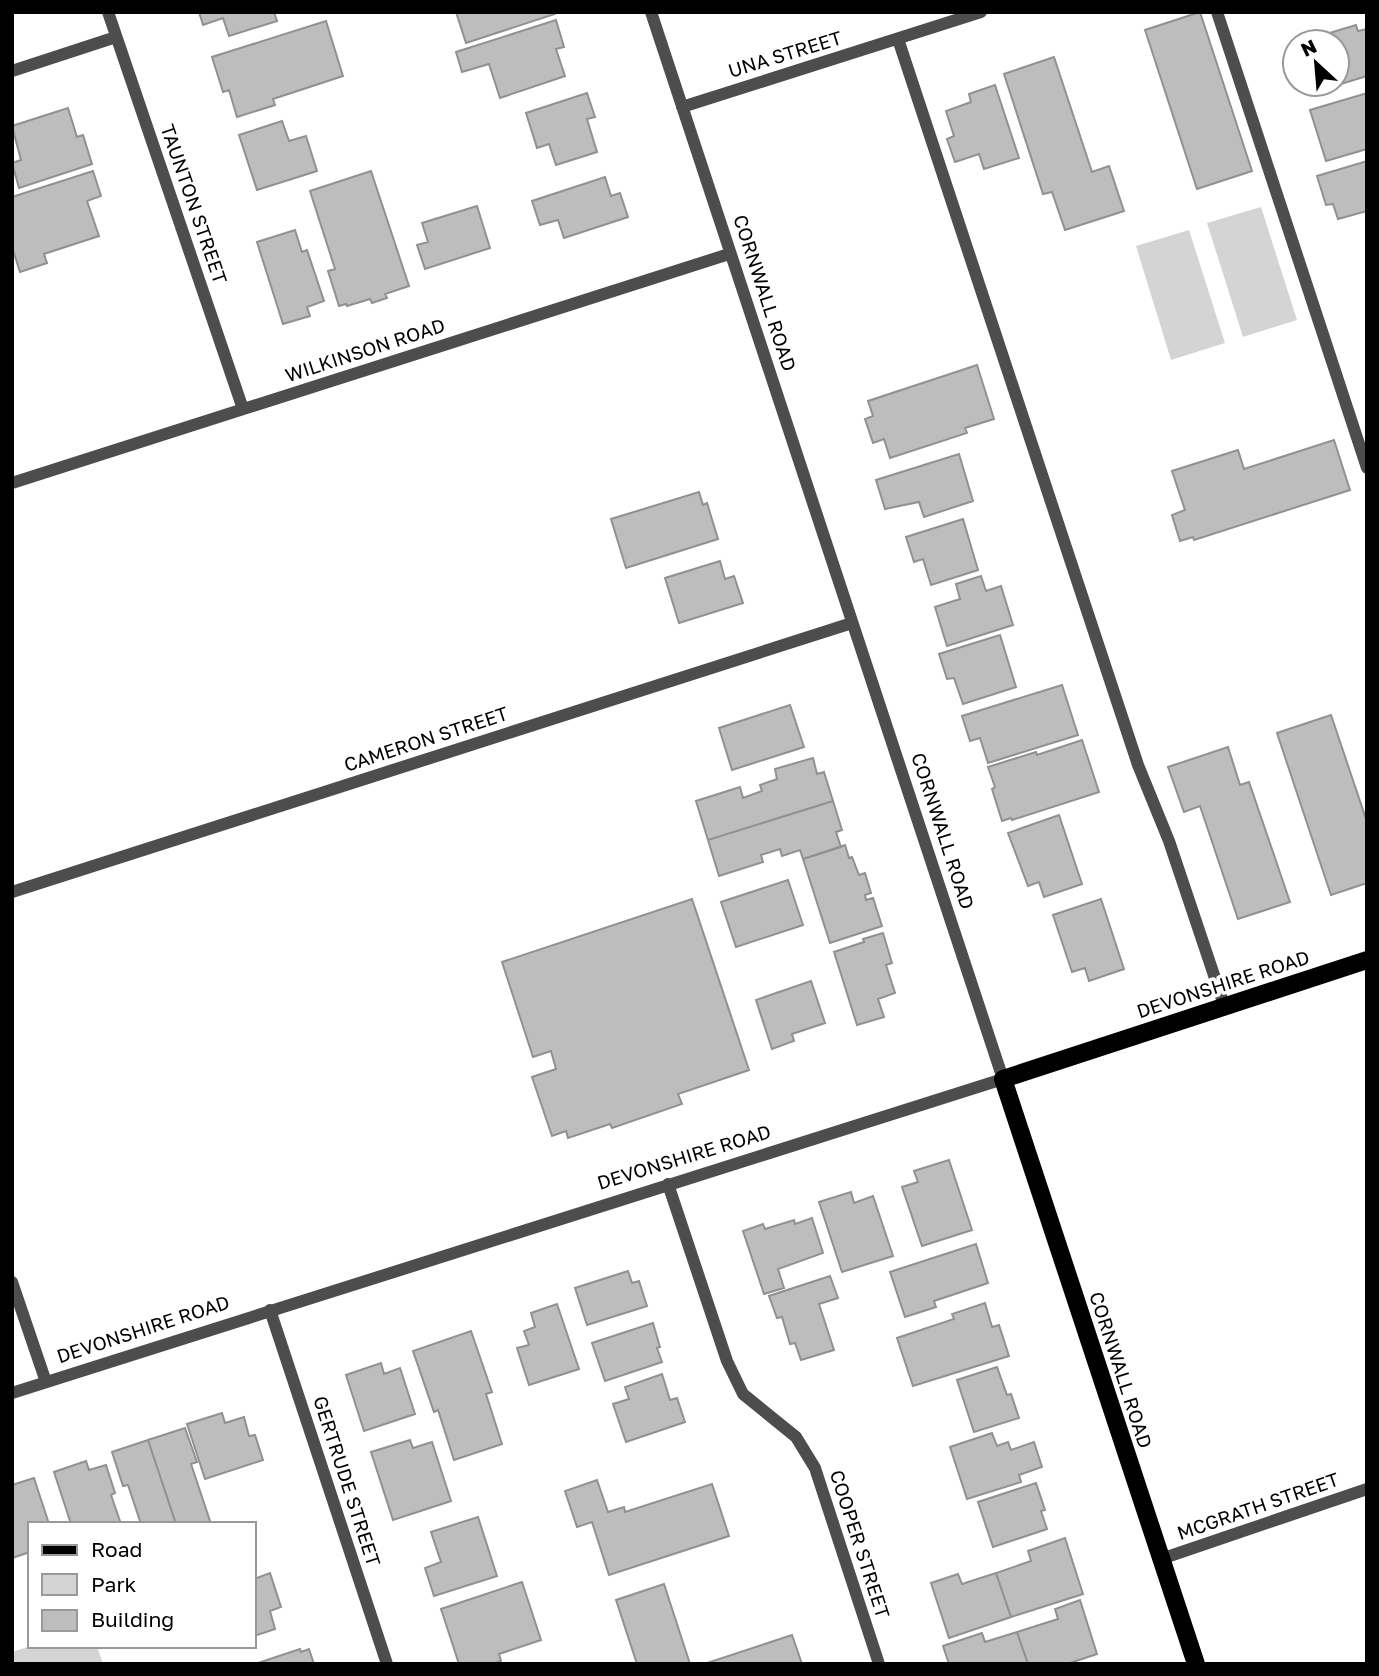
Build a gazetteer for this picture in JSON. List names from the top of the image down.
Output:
{
  "streets": {
    "main road": ["CORNWALL ROAD", "DEVONSHIRE ROAD"],
    "street": [
      "UNA STREET",
      "TAUNTON STREET",
      "WILKINSON ROAD",
      "CAMERON STREET",
      "GERTRUDE STREET",
      "MCGRATH STREET",
      "COOPER STREET"
    ]
  },
  "crossings": [
    ["UNA STREET", "CORNWALL ROAD"],
    ["TAUNTON STREET", "WILKINSON ROAD"],
    ["CORNWALL ROAD", "WILKINSON ROAD"],
    ["CORNWALL ROAD", "CAMERON STREET"],
    ["CORNWALL ROAD", "DEVONSHIRE ROAD"],
    ["CORNWALL ROAD", "MCGRATH STREET"],
    ["DEVONSHIRE ROAD", "GERTRUDE STREET"],
    ["DEVONSHIRE ROAD", "COOPER STREET"]
  ],
  "legend": ["Road", "Park", "Building"],
  "north": "top left"
}
